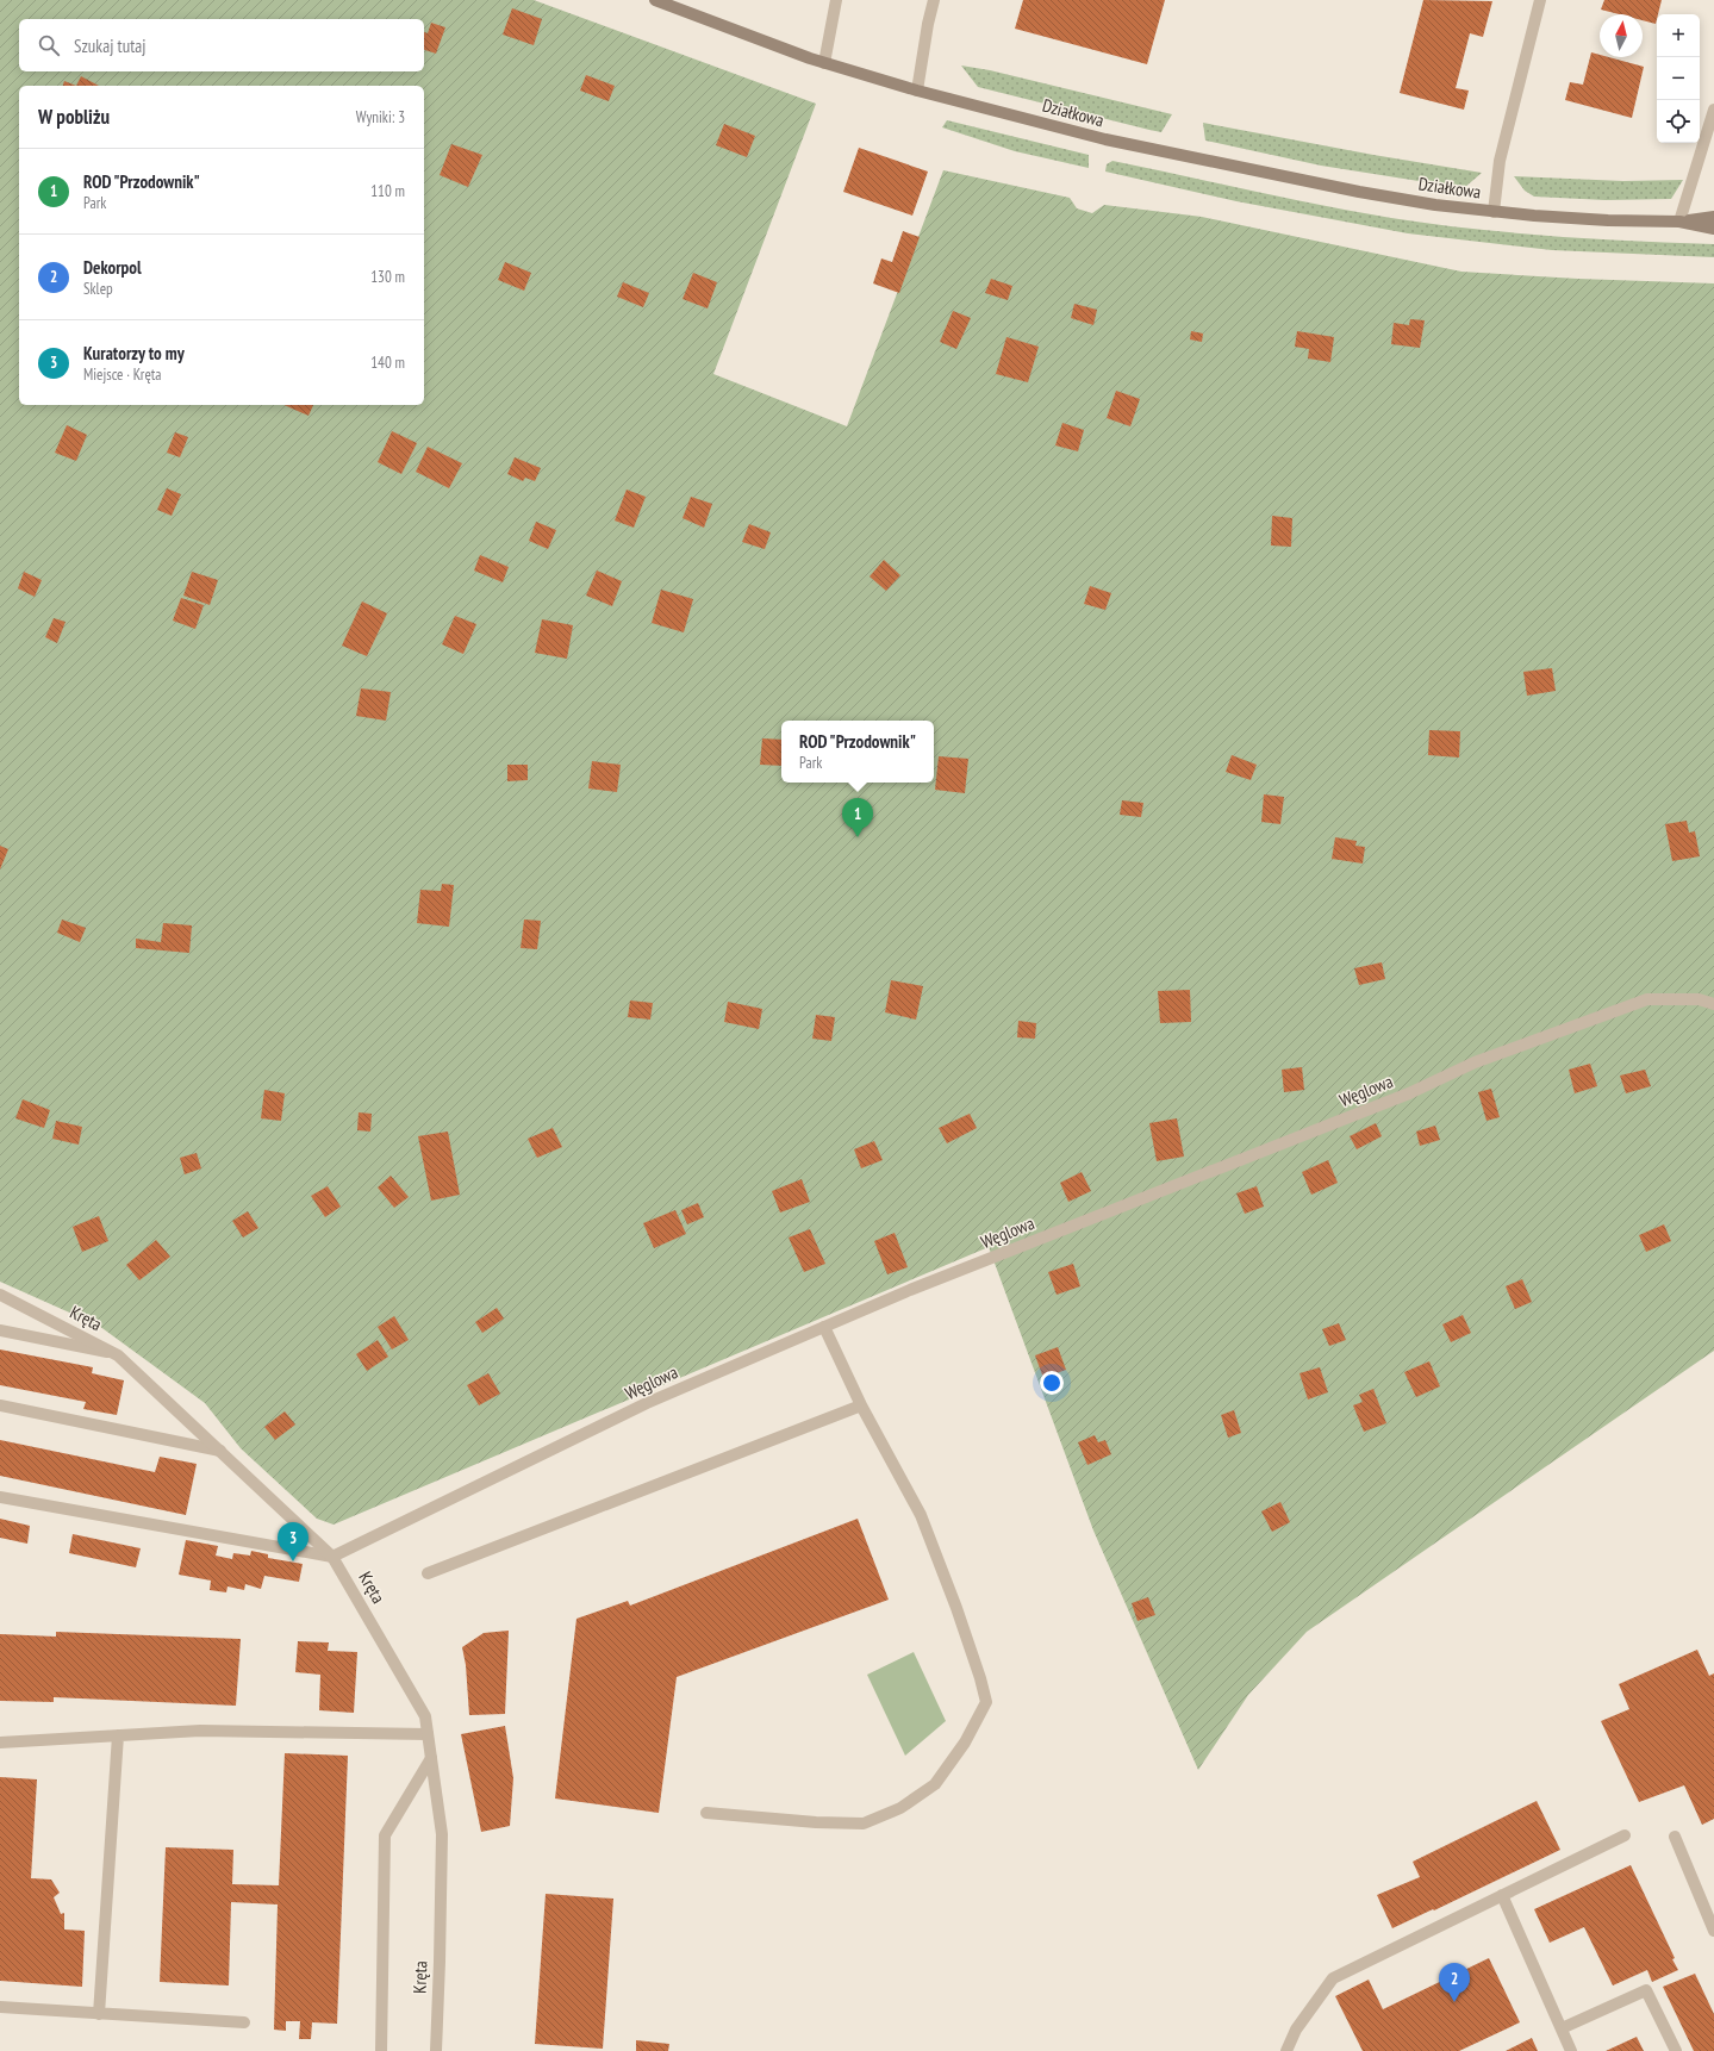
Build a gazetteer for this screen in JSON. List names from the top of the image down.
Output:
{
  "streets": {
    "street": ["Działkowa", "Węglowa", "Kręta"]
  },
  "crossings": [
    ["Węglowa", "Kręta"]
  ],
  "north": "top",
  "page": {
    "map_buttons": ["+", "−"],
    "search": "Szukaj tutaj",
    "heading": ["W pobliżu", "Wyniki: 3"],
    "list": [
      {
        "mark": "1",
        "name": "ROD \"Przodownik\"",
        "note": "Park",
        "value": "110 m"
      },
      {
        "mark": "2",
        "name": "Dekorpol",
        "note": "Sklep",
        "value": "130 m"
      },
      {
        "mark": "3",
        "name": "Kuratorzy to my",
        "note": "Miejsce · Kręta",
        "value": "140 m"
      }
    ],
    "popup": ["ROD \"Przodownik\"", "Park"],
    "pins": ["1", "3", "2"]
  }
}
